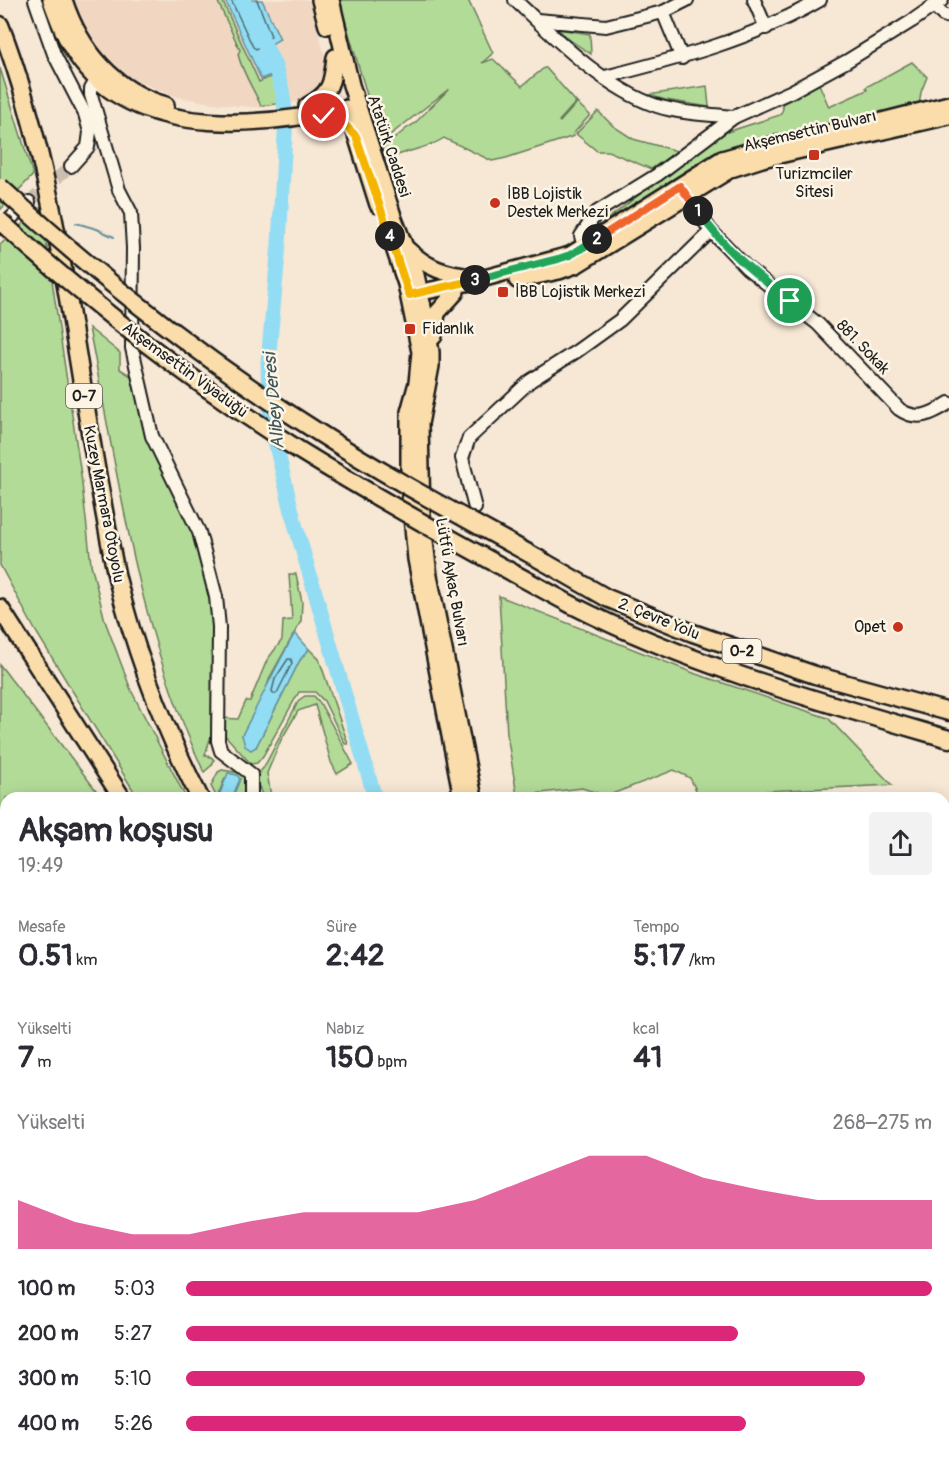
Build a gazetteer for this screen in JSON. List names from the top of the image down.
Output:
{
  "streets": {
    "highway": [
      "Akşemsettin Viyadüğü",
      "O-7",
      "Kuzey Marmara Otoyolu",
      "2. Çevre Yolu",
      "O-2"
    ],
    "main road": ["Akşemsettin Bulvarı", "Atatürk Caddesi", "Lütfü Aykaç Bulvarı"],
    "street": ["881. Sokak"]
  },
  "crossings": [
    ["Akşemsettin Bulvarı", "Atatürk Caddesi"],
    ["Akşemsettin Bulvarı", "881. Sokak"],
    ["Akşemsettin Bulvarı", "Lütfü Aykaç Bulvarı"],
    ["Atatürk Caddesi", "Lütfü Aykaç Bulvarı"],
    ["Akşemsettin Viyadüğü", "2. Çevre Yolu"]
  ],
  "water": ["Alibey Deresi"],
  "places": {
    "transit": ["Turizmciler Sitesi", "İBB Lojistik Merkezi", "Fidanlık"],
    "other": ["İBB Lojistik Destek Merkezi", "Opet"]
  },
  "page": {
    "pins": [
      "1",
      "4",
      "2",
      "3"
    ],
    "heading": ["Akşam koşusu", "19:49"],
    "stats": [
      ["Mesafe", "0.51 km"],
      ["Süre", "2:42"],
      ["Tempo", "5:17 /km"],
      ["Yükselti", "7 m"],
      ["Nabız", "150 bpm"],
      ["kcal", "41"]
    ],
    "chart": ["Yükselti", "268–275 m"],
    "list": [
      {
        "name": "100 m",
        "note": "5:03"
      },
      {
        "name": "200 m",
        "note": "5:27"
      },
      {
        "name": "300 m",
        "note": "5:10"
      },
      {
        "name": "400 m",
        "note": "5:26"
      }
    ]
  }
}
